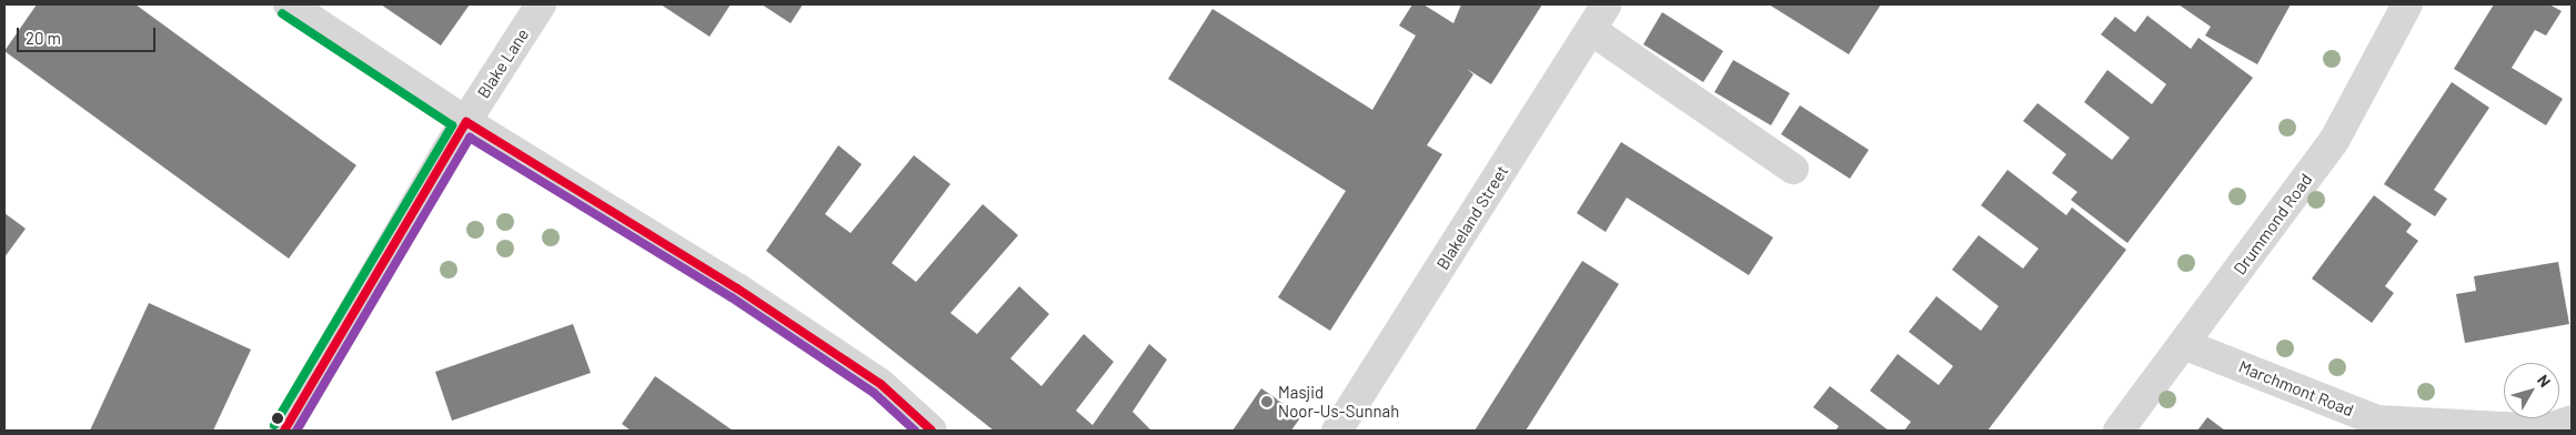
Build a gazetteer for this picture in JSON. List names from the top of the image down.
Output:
{
  "streets": {
    "street": [
      "Blake Lane",
      "Blakeland Street",
      "Drummond Road",
      "Marchmont Road"
    ]
  },
  "crossings": [
    ["Drummond Road", "Marchmont Road"]
  ],
  "places": ["Masjid Noor-Us-Sunnah"],
  "scale_bar": "20 m",
  "north": "top right"
}
